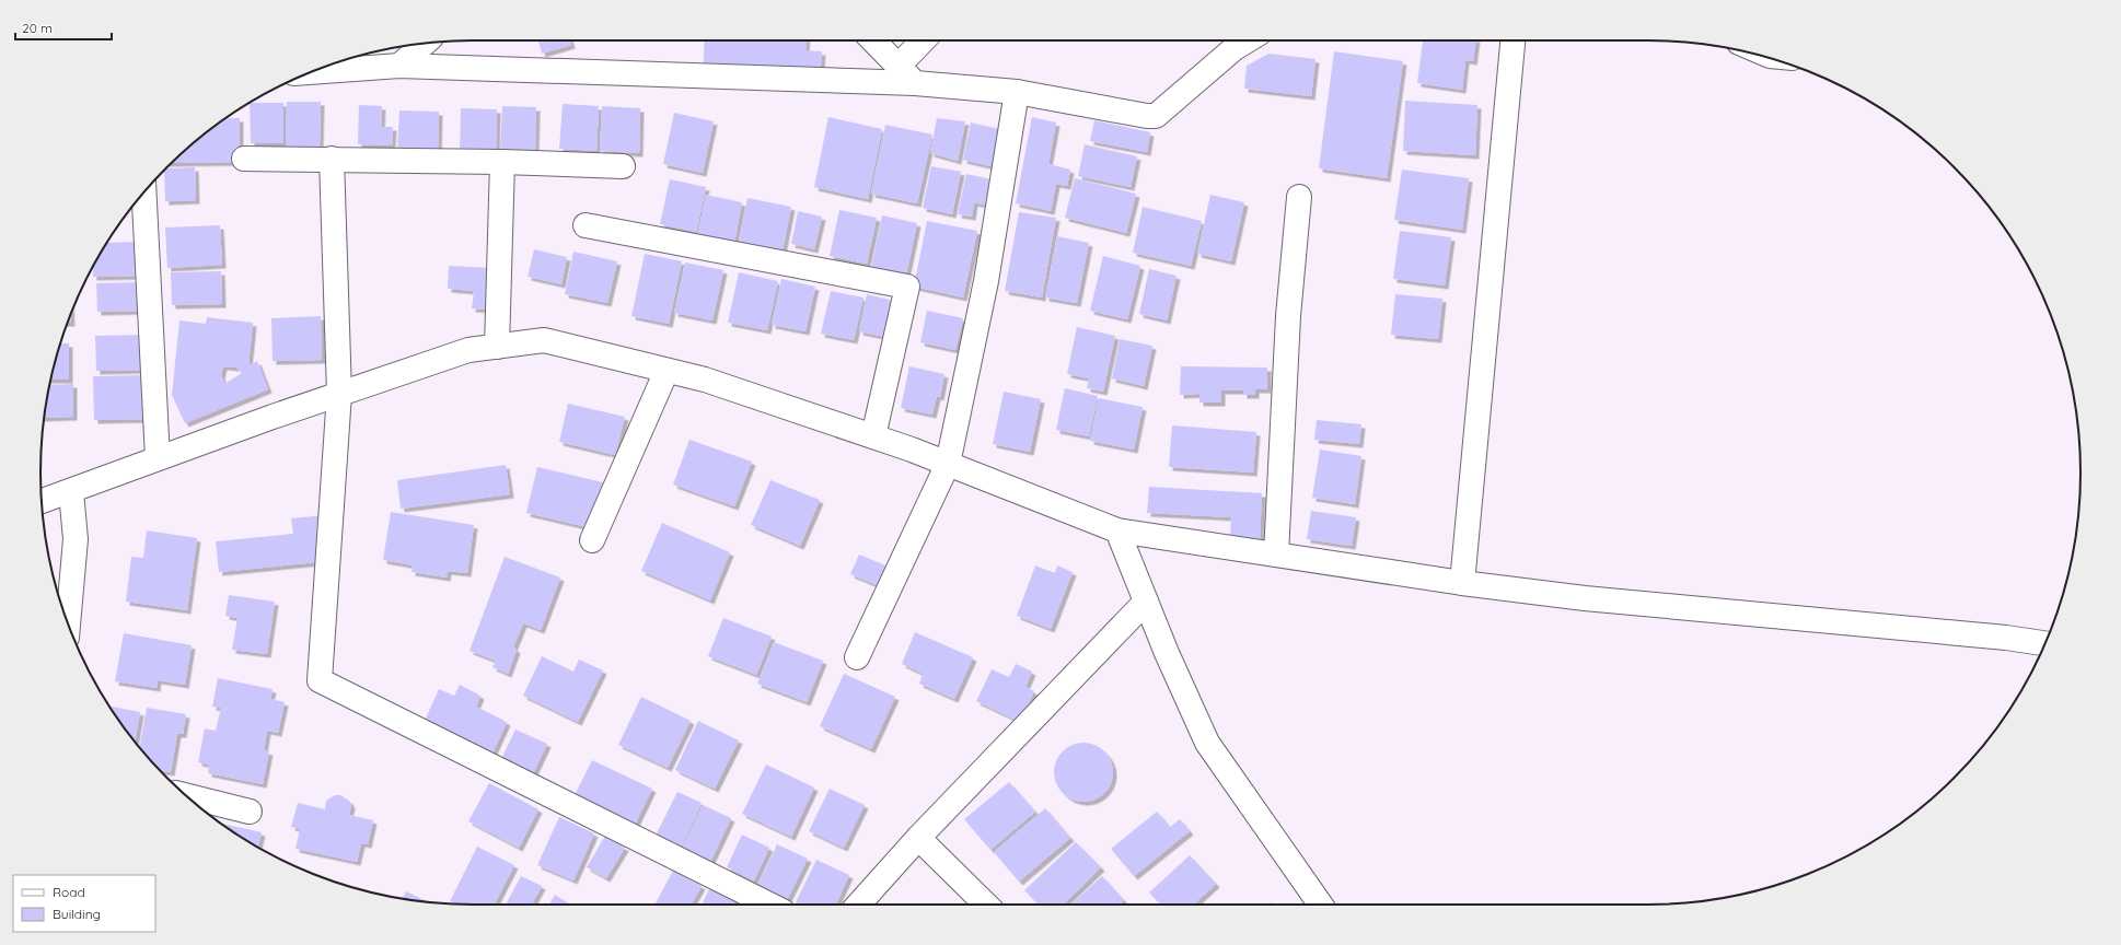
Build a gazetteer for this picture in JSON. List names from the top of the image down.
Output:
{
  "legend": ["Road", "Building"],
  "scale_bar": "20 m"
}
